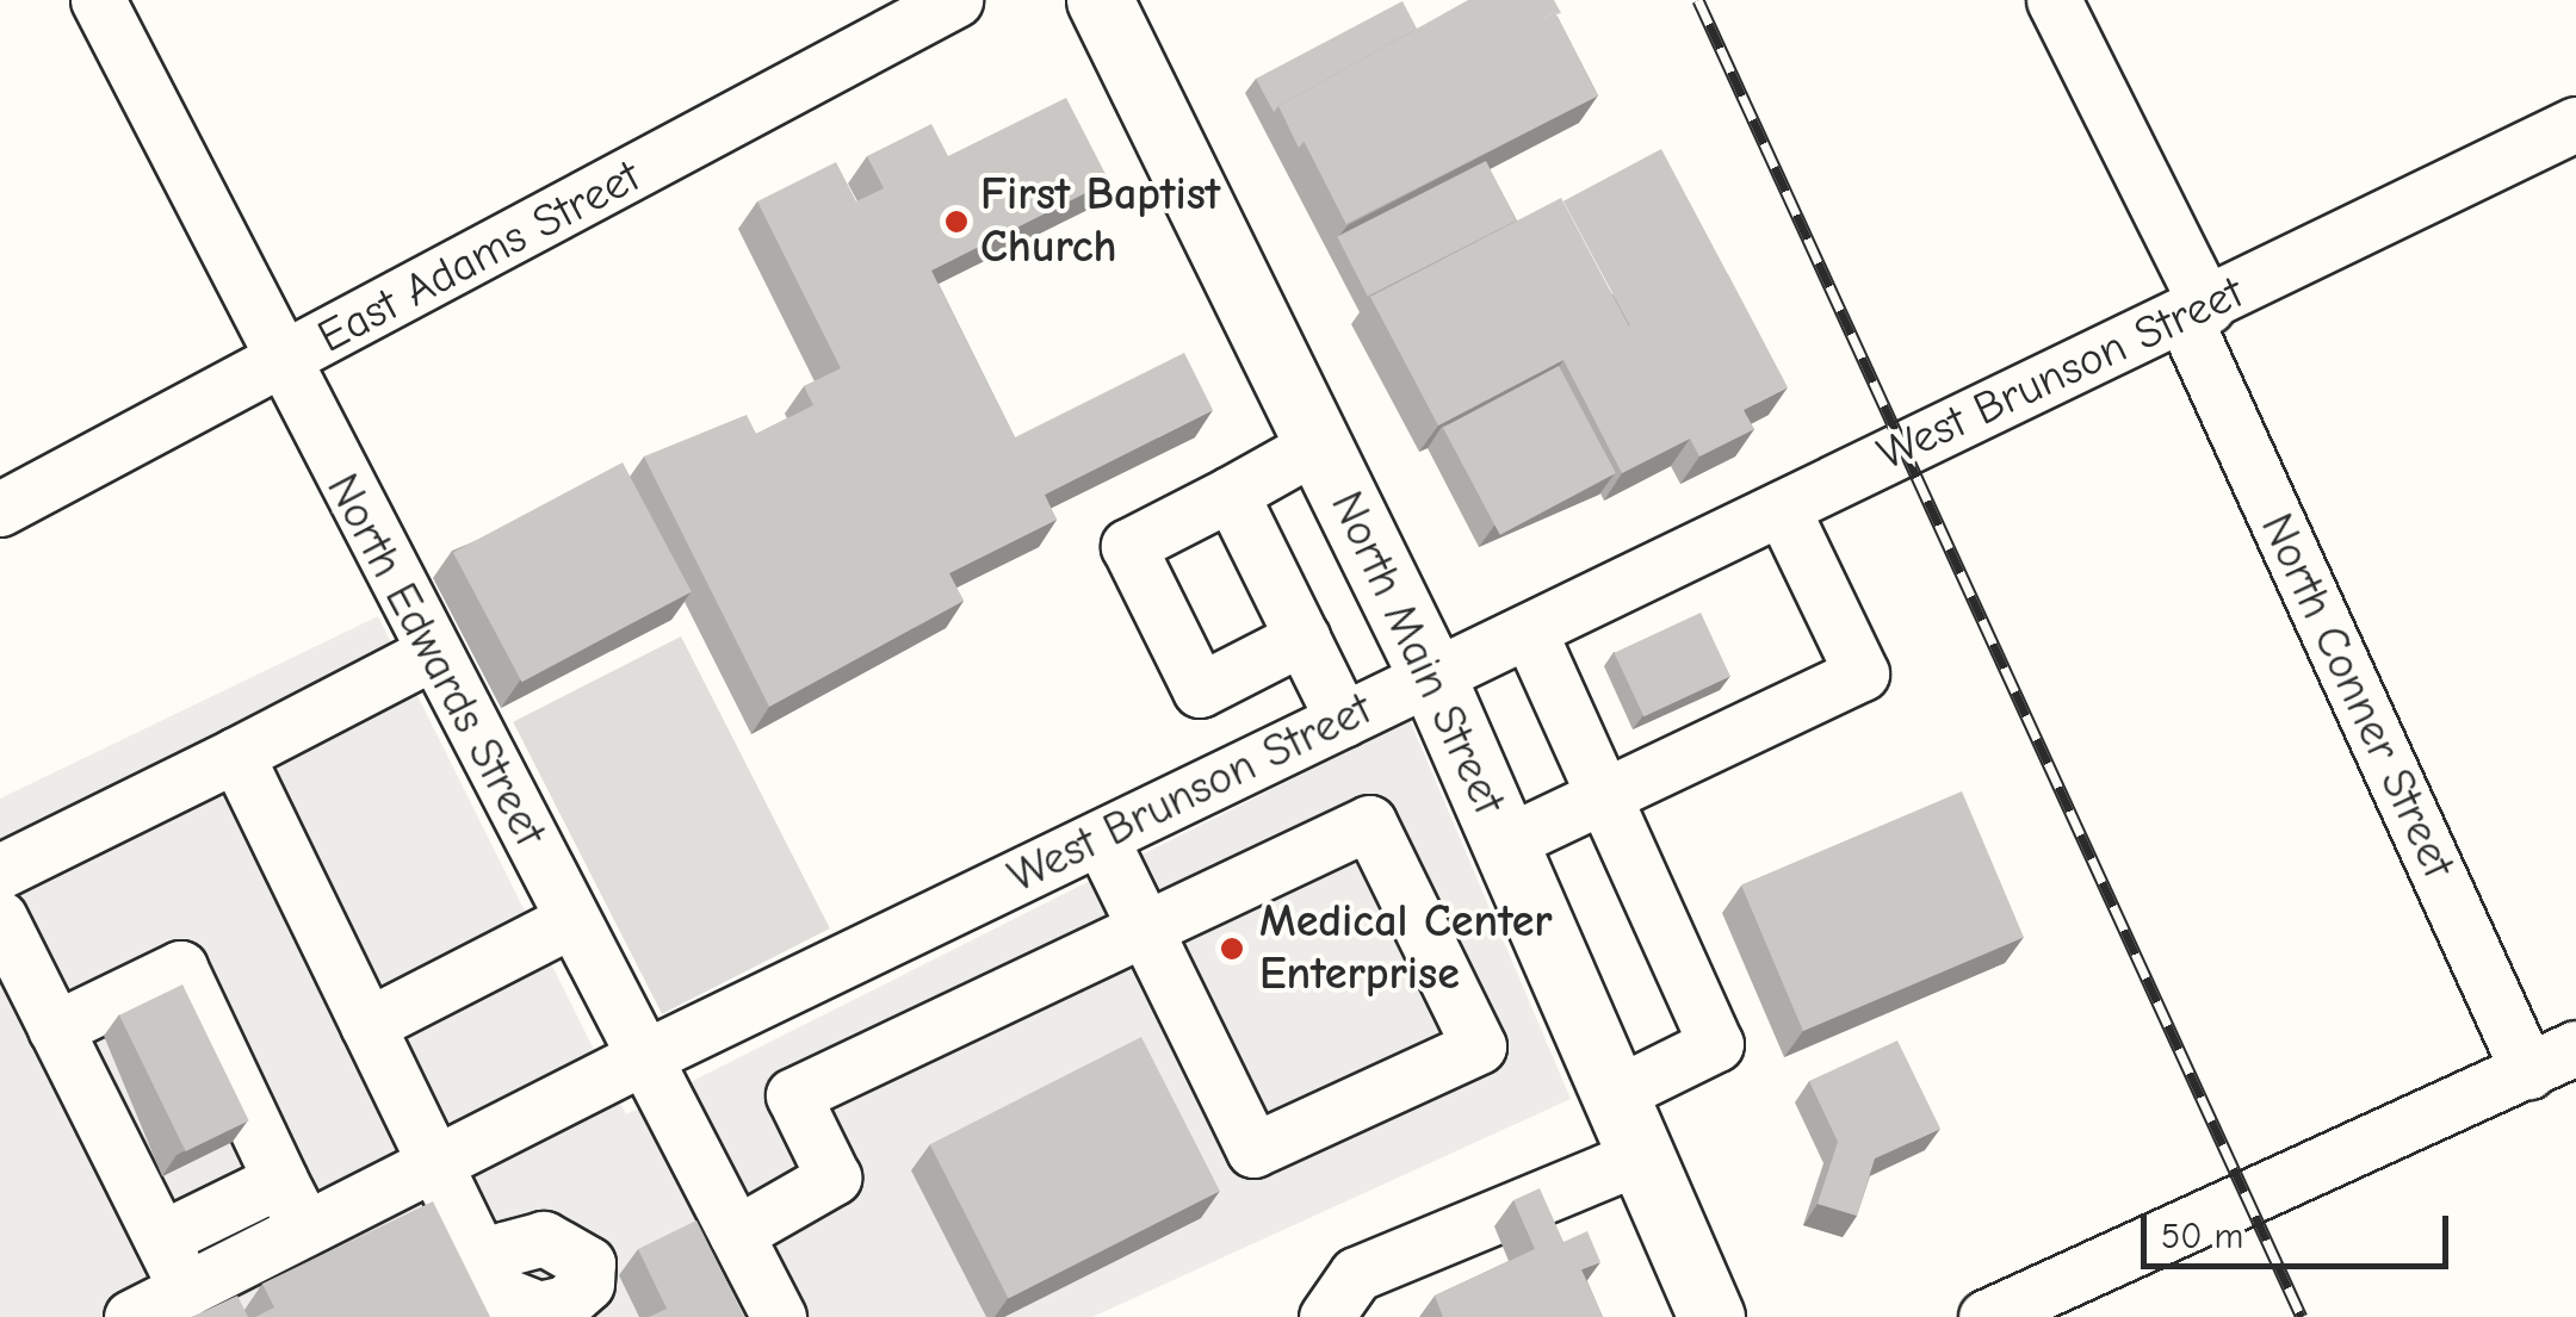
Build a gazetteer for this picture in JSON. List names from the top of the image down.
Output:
{
  "streets": {
    "main road": ["North Main Street"],
    "street": [
      "East Adams Street",
      "West Brunson Street",
      "North Edwards Street",
      "North Conner Street"
    ]
  },
  "crossings": [
    ["East Adams Street", "North Edwards Street"],
    ["West Brunson Street", "North Main Street"],
    ["West Brunson Street", "North Edwards Street"],
    ["West Brunson Street", "North Conner Street"]
  ],
  "places": ["First Baptist Church", "Medical Center Enterprise"],
  "scale_bar": "50 m"
}
